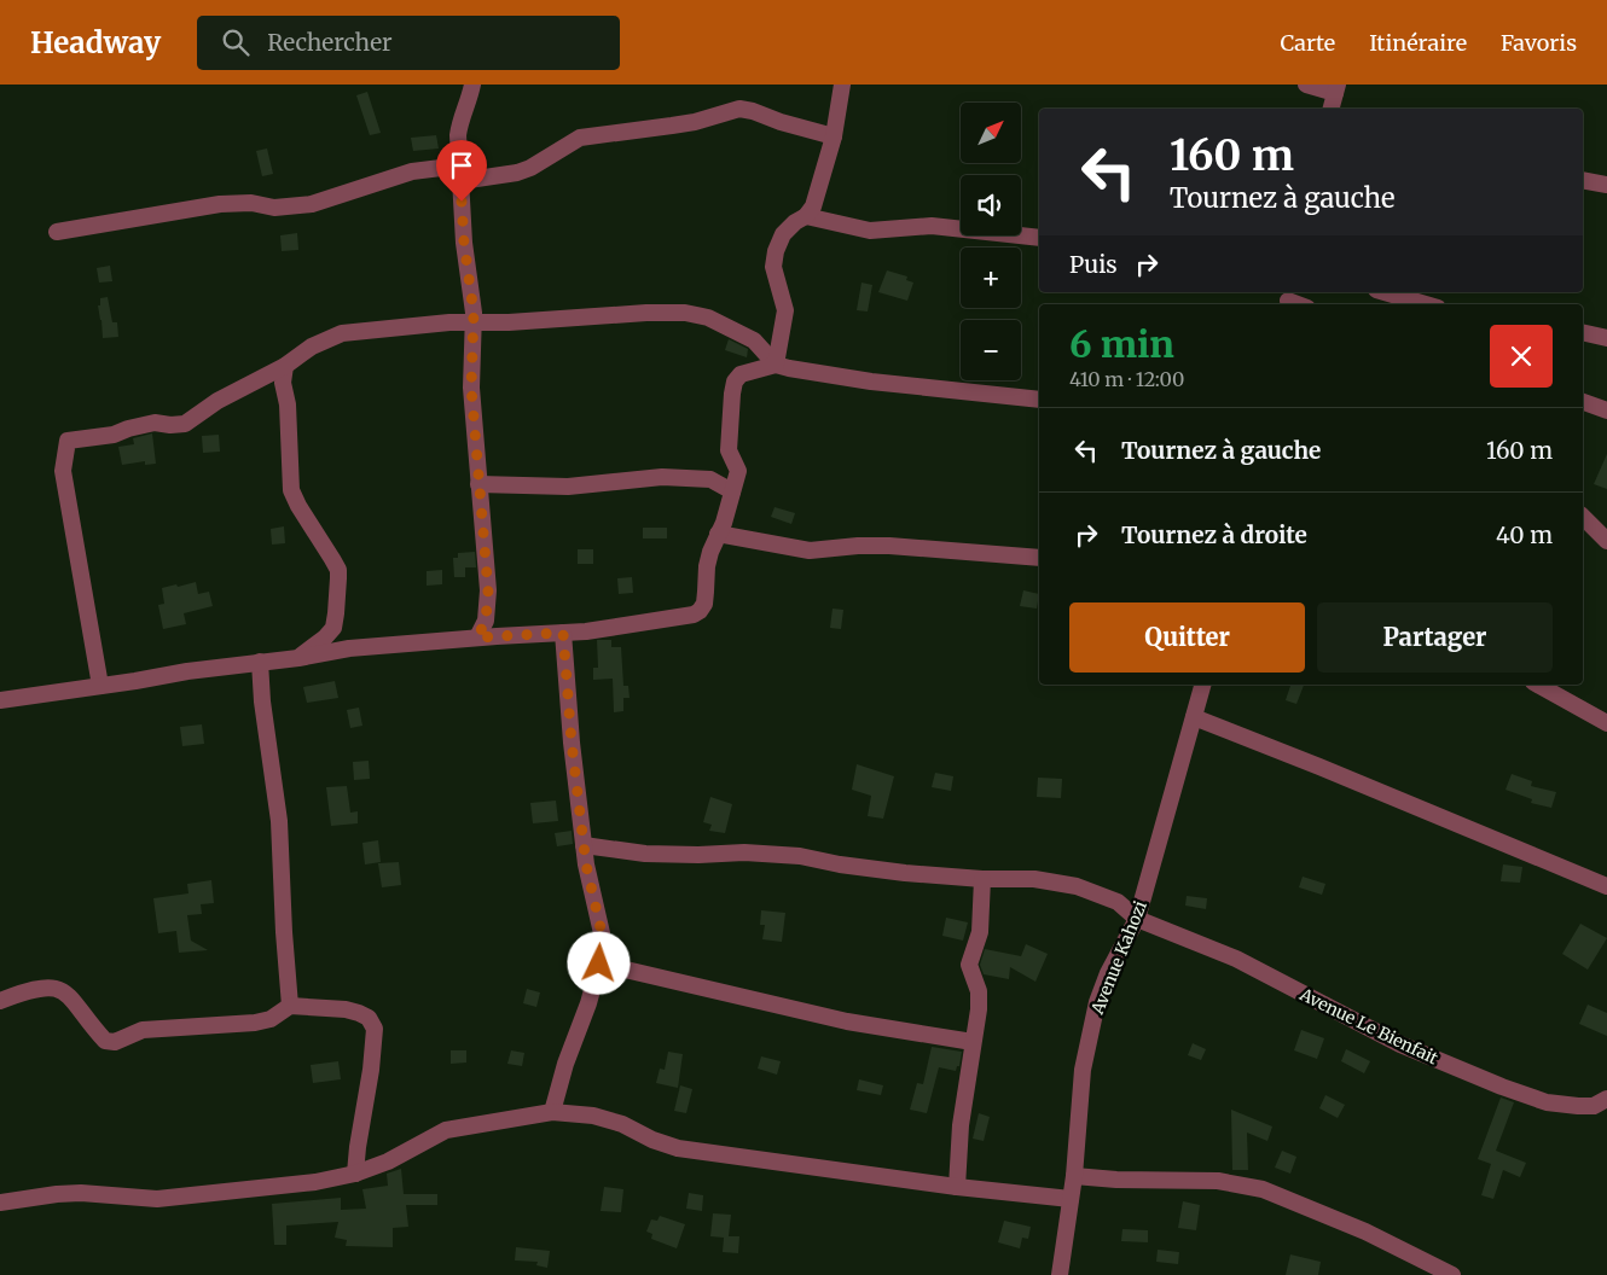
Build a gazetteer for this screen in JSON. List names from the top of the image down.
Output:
{
  "streets": {
    "street": ["Avenue Kahozi", "Avenue Le Bienfait"]
  },
  "crossings": [
    ["Avenue Kahozi", "Avenue Le Bienfait"]
  ],
  "north": "top right",
  "page": {
    "header": "Headway",
    "search": "Rechercher",
    "nav": ["Carte", "Itinéraire", "Favoris"],
    "map_buttons": ["+", "−"],
    "turn": ["160 m", "Tournez à gauche"],
    "then": "Puis",
    "heading": ["6 min", "410 m · 12:00"],
    "list": [
      {
        "name": "Tournez à gauche",
        "value": "160 m"
      },
      {
        "name": "Tournez à droite",
        "value": "40 m"
      }
    ],
    "buttons": ["Quitter", "Partager"]
  }
}
